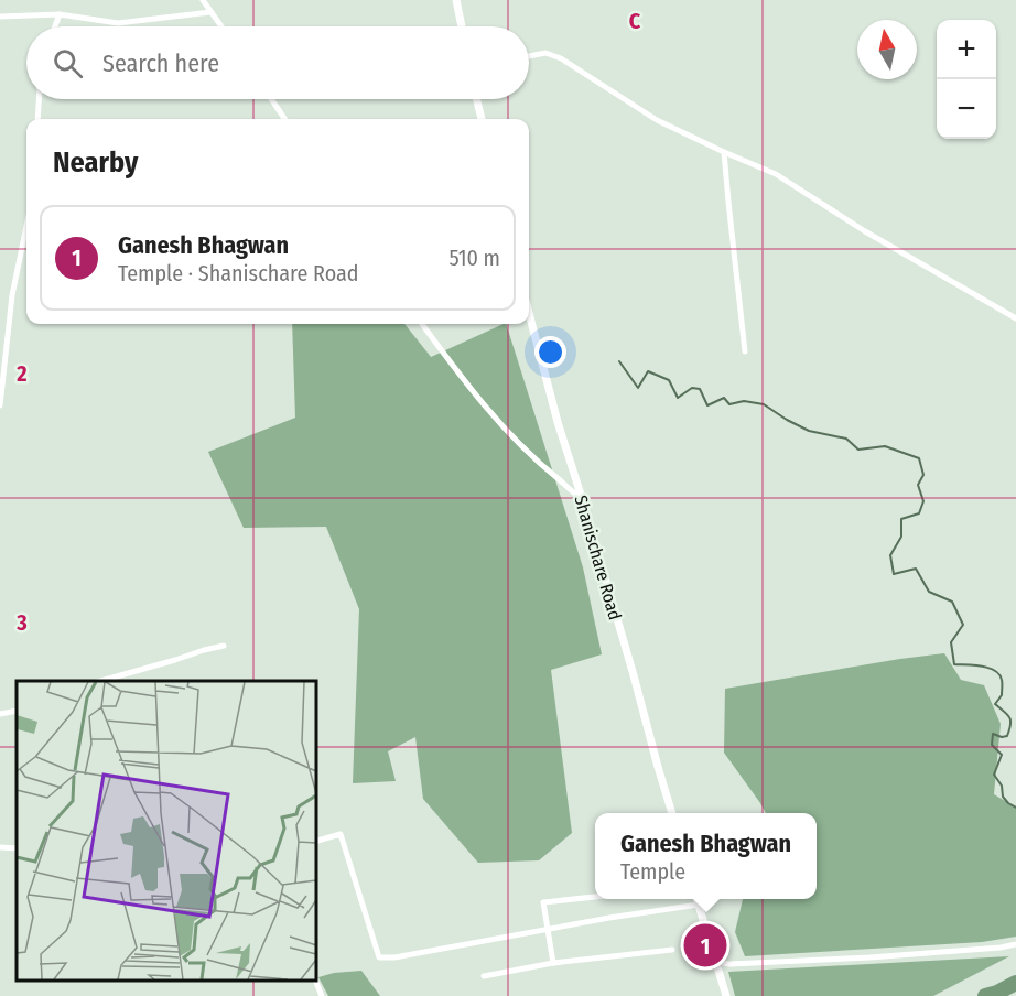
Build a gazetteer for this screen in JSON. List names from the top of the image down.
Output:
{
  "streets": {
    "street": ["Shanischare Road"]
  },
  "north": "top",
  "page": {
    "map_buttons": ["+", "−"],
    "search": "Search here",
    "heading": "Nearby",
    "list": [
      {
        "mark": "1",
        "name": "Ganesh Bhagwan",
        "note": "Temple · Shanischare Road",
        "value": "510 m"
      }
    ],
    "popup": ["Ganesh Bhagwan", "Temple"],
    "pins": "1"
  },
  "grid": {
    "columns": ["C"],
    "rows": ["2", "3"]
  }
}
